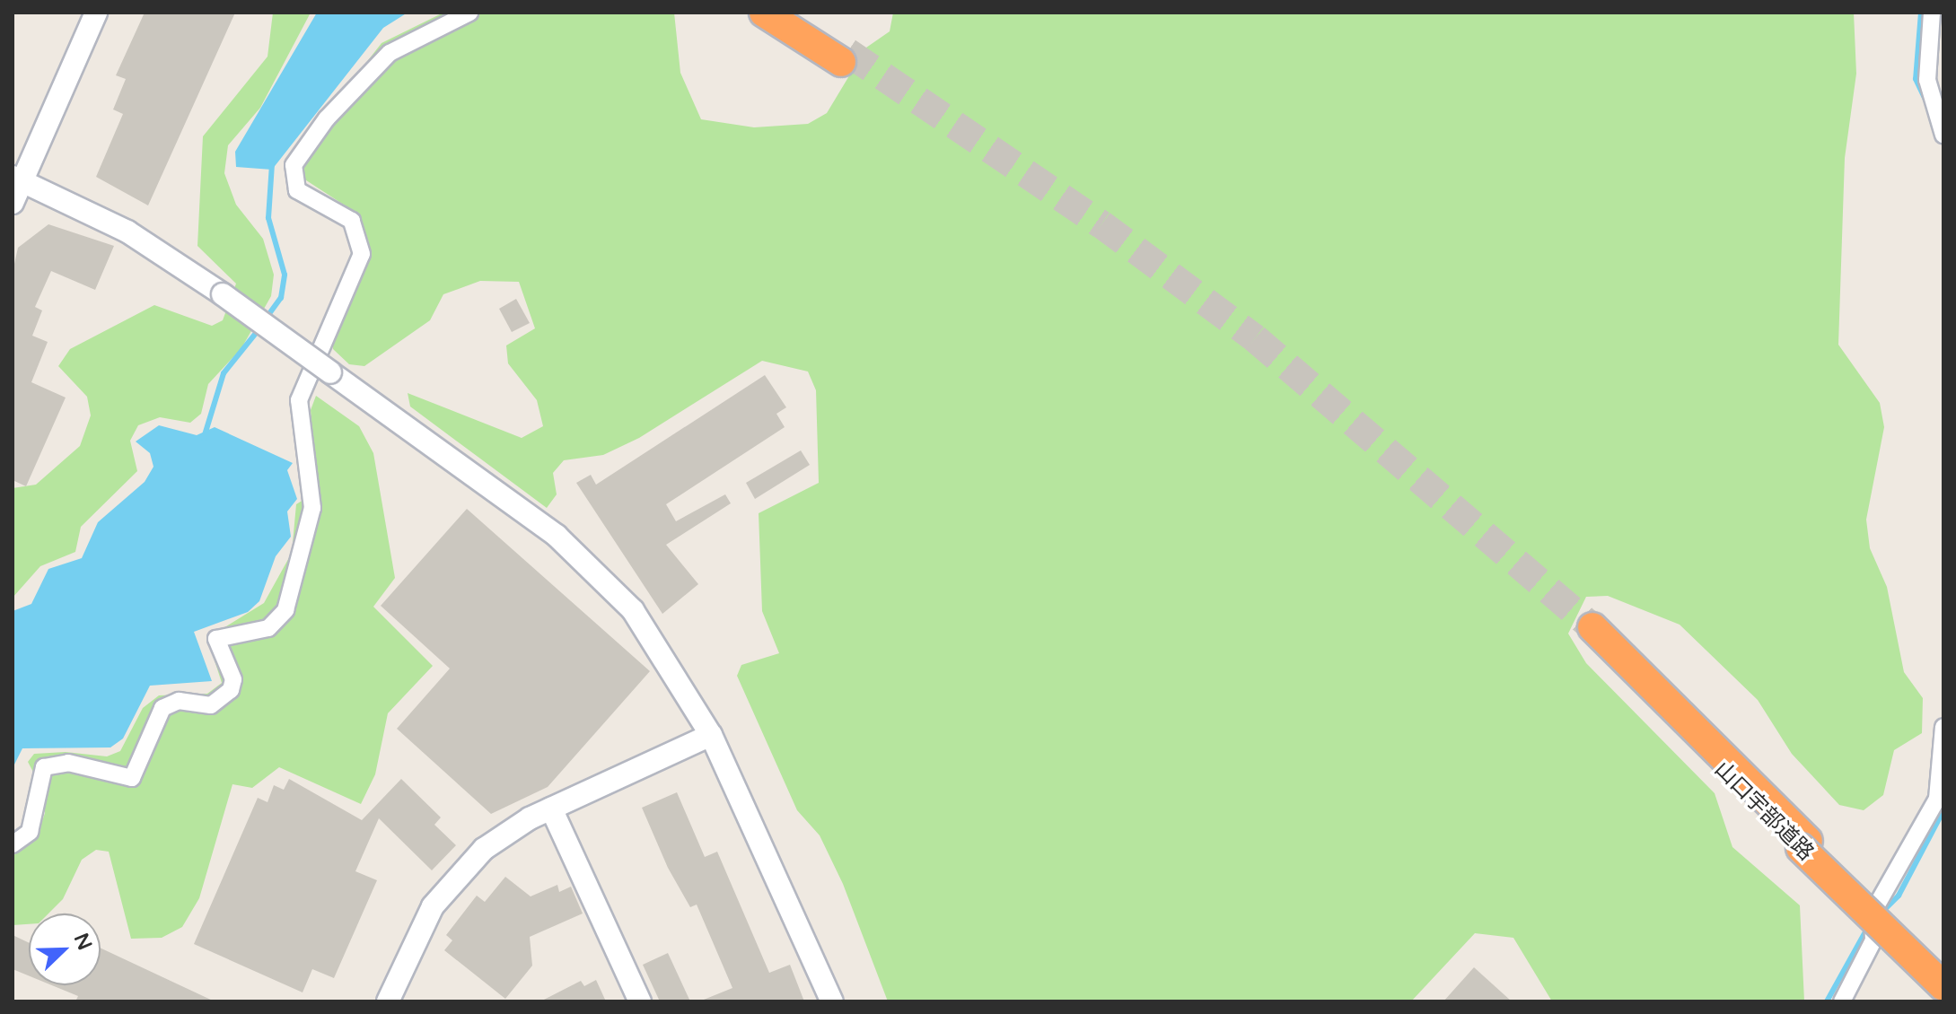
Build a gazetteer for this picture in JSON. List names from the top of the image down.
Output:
{
  "streets": {
    "highway": ["山口宇部道路"]
  },
  "north": "top right"
}
